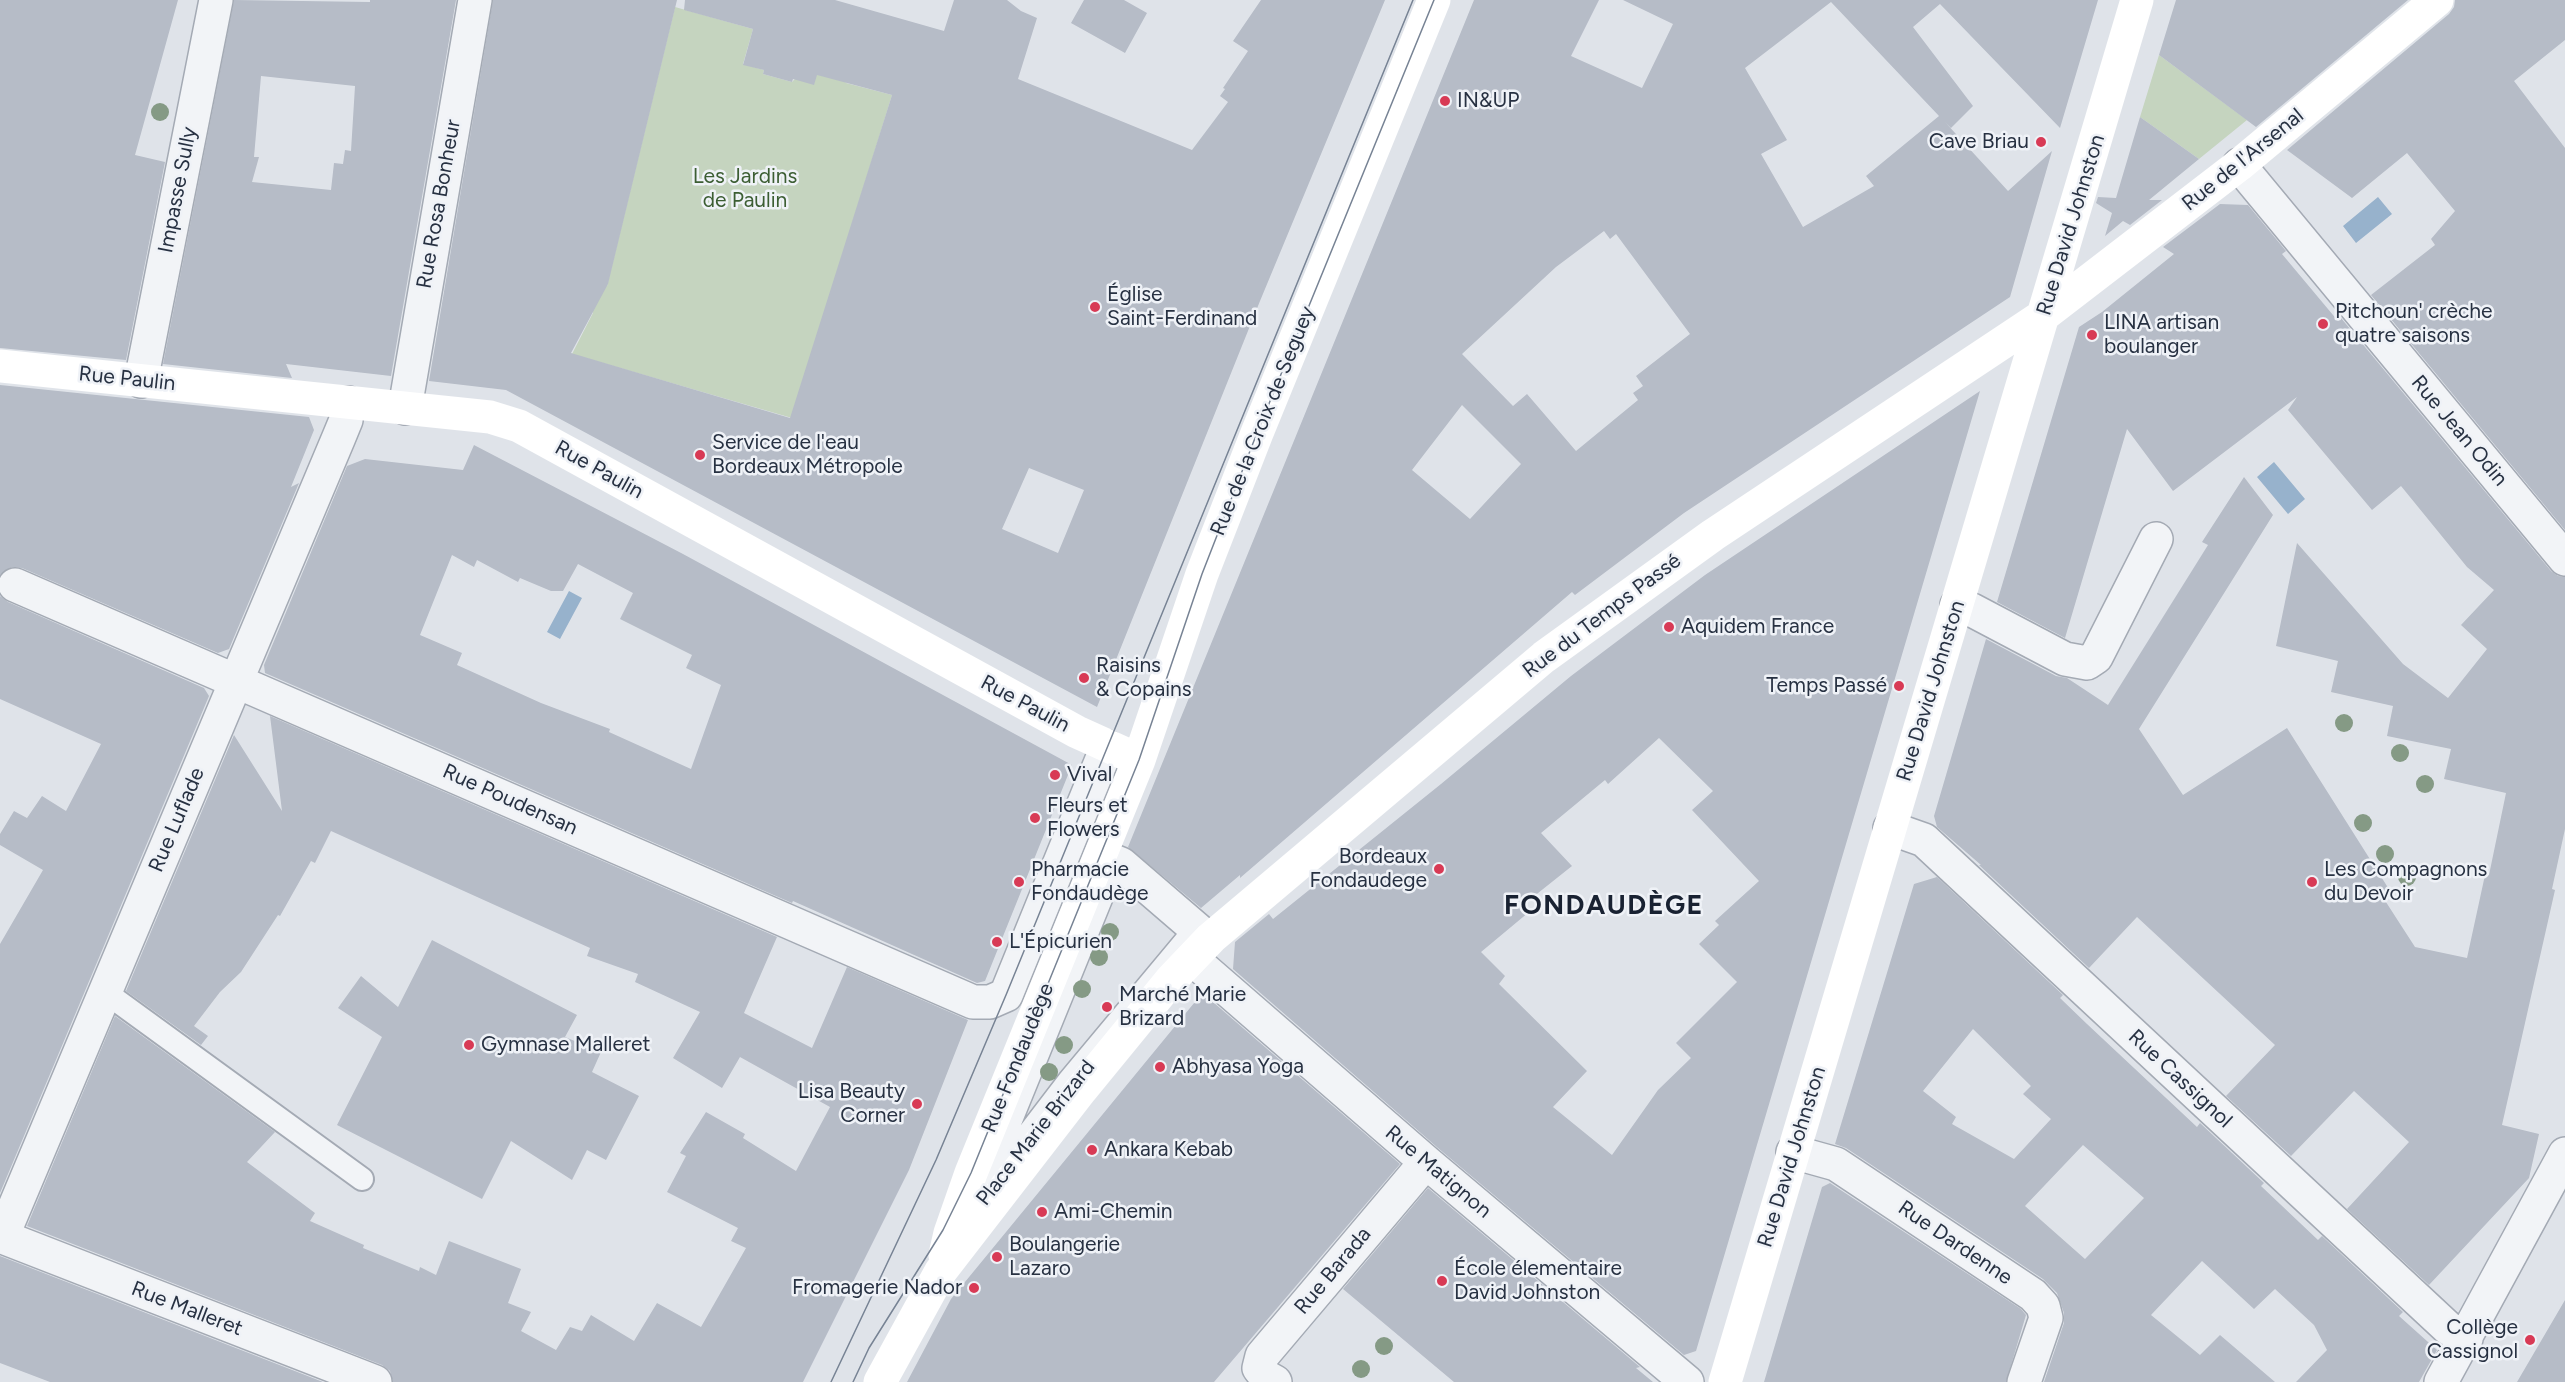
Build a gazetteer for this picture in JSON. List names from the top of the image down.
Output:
{
  "streets": {
    "street": [
      "Rue de l'Arsenal",
      "Impasse Sully",
      "Rue Rosa Bonheur",
      "Rue David Johnston",
      "Rue Paulin",
      "Rue de la Croix de Seguey",
      "Rue Jean Odin",
      "Rue du Temps Passé",
      "Rue Poudensan",
      "Rue Luflade",
      "Rue Fondaudège",
      "Rue Cassignol",
      "Place Marie Brizard",
      "Rue Matignon",
      "Rue Dardenne",
      "Rue Barada",
      "Rue Malleret"
    ]
  },
  "crossings": [
    ["Rue de l'Arsenal", "Rue David Johnston"],
    ["Rue de l'Arsenal", "Rue Jean Odin"],
    ["Rue de l'Arsenal", "Rue du Temps Passé"],
    ["Impasse Sully", "Rue Paulin"],
    ["Rue Rosa Bonheur", "Rue Paulin"],
    ["Rue David Johnston", "Rue du Temps Passé"],
    ["Rue David Johnston", "Rue Cassignol"],
    ["Rue David Johnston", "Rue Dardenne"],
    ["Rue Paulin", "Rue de la Croix de Seguey"],
    ["Rue Paulin", "Rue Luflade"],
    ["Rue Paulin", "Rue Fondaudège"],
    ["Rue de la Croix de Seguey", "Rue Fondaudège"],
    ["Rue du Temps Passé", "Rue Fondaudège"],
    ["Rue du Temps Passé", "Place Marie Brizard"],
    ["Rue du Temps Passé", "Rue Matignon"],
    ["Rue Poudensan", "Rue Luflade"],
    ["Rue Poudensan", "Rue Fondaudège"],
    ["Rue Luflade", "Rue Malleret"],
    ["Rue Fondaudège", "Place Marie Brizard"],
    ["Rue Fondaudège", "Rue Matignon"],
    ["Place Marie Brizard", "Rue Matignon"],
    ["Rue Matignon", "Rue Barada"]
  ],
  "districts": ["FONDAUDÈGE"],
  "parks": ["Les Jardins de Paulin"],
  "places": [
    "IN&UP",
    "Cave Briau",
    "Église Saint-Ferdinand",
    "Pitchoun' crèche quatre saisons",
    "LINA artisan boulanger",
    "Service de l'eau Bordeaux Métropole",
    "Aquidem France",
    "Raisins & Copains",
    "Temps Passé",
    "Vival",
    "Fleurs et Flowers",
    "Bordeaux Fondaudege",
    "Pharmacie Fondaudège",
    "Les Compagnons du Devoir",
    "L'Épicurien",
    "Marché Marie Brizard",
    "Gymnase Malleret",
    "Abhyasa Yoga",
    "Lisa Beauty Corner",
    "Ankara Kebab",
    "Ami-Chemin",
    "Boulangerie Lazaro",
    "École élementaire David Johnston",
    "Fromagerie Nador",
    "Collège Cassignol"
  ]
}
